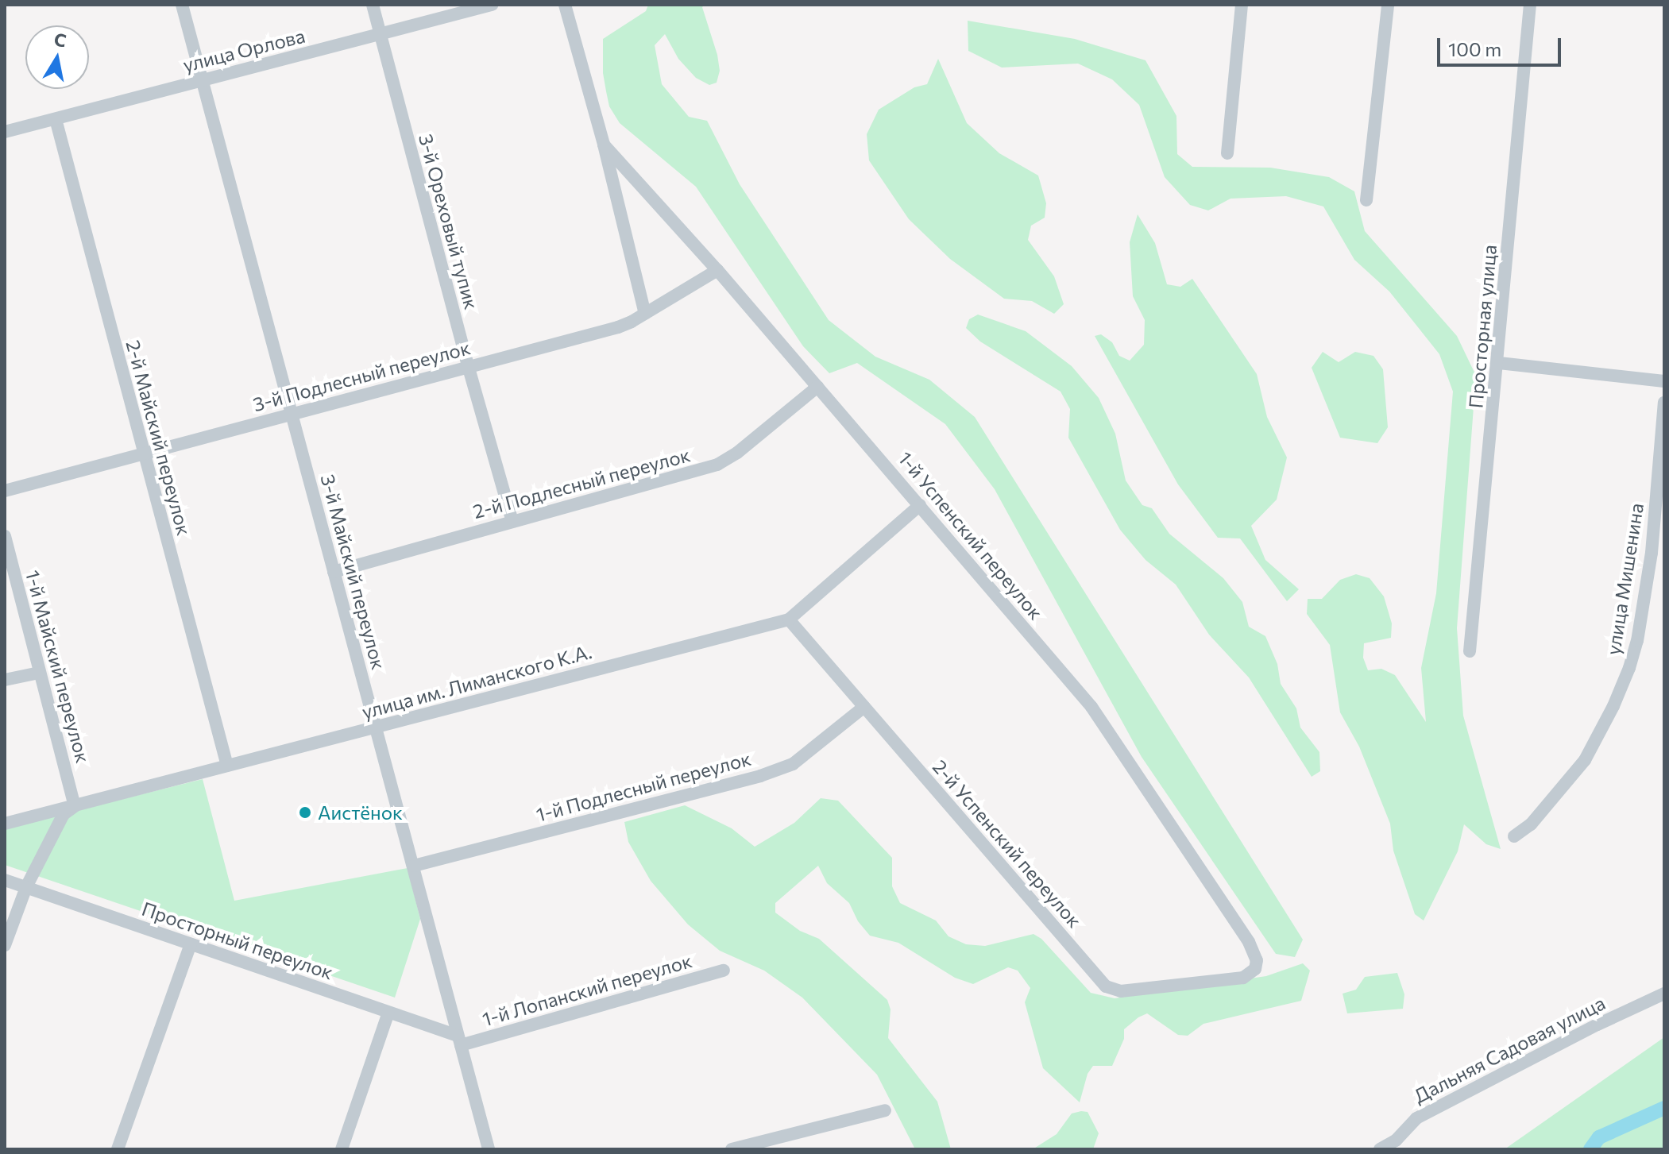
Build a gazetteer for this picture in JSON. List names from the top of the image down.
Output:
{
  "streets": {
    "street": [
      "улица Орлова",
      "3-й Ореховый тупик",
      "Просторная улица",
      "3-й Подлесный переулок",
      "2-й Майский переулок",
      "2-й Подлесный переулок",
      "1-й Успенский переулок",
      "3-й Майский переулок",
      "улица Мишенина",
      "1-й Майский переулок",
      "улица им. Лиманского К.А.",
      "1-й Подлесный переулок",
      "2-й Успенский переулок",
      "Просторный переулок",
      "1-й Лопанский переулок",
      "Дальняя Садовая улица"
    ]
  },
  "crossings": [
    ["улица Орлова", "3-й Ореховый тупик"],
    ["улица Орлова", "2-й Майский переулок"],
    ["улица Орлова", "3-й Майский переулок"],
    ["3-й Ореховый тупик", "3-й Подлесный переулок"],
    ["3-й Ореховый тупик", "2-й Подлесный переулок"],
    ["3-й Подлесный переулок", "2-й Майский переулок"],
    ["3-й Подлесный переулок", "1-й Успенский переулок"],
    ["3-й Подлесный переулок", "3-й Майский переулок"],
    ["2-й Майский переулок", "улица им. Лиманского К.А."],
    ["2-й Подлесный переулок", "1-й Успенский переулок"],
    ["2-й Подлесный переулок", "3-й Майский переулок"],
    ["1-й Успенский переулок", "улица им. Лиманского К.А."],
    ["1-й Успенский переулок", "2-й Успенский переулок"],
    ["3-й Майский переулок", "улица им. Лиманского К.А."],
    ["3-й Майский переулок", "1-й Подлесный переулок"],
    ["3-й Майский переулок", "Просторный переулок"],
    ["3-й Майский переулок", "1-й Лопанский переулок"],
    ["1-й Майский переулок", "улица им. Лиманского К.А."],
    ["улица им. Лиманского К.А.", "2-й Успенский переулок"],
    ["1-й Подлесный переулок", "2-й Успенский переулок"],
    ["Просторный переулок", "1-й Лопанский переулок"]
  ],
  "places": ["Аистёнок"],
  "scale_bar": "100 m",
  "north": "top"
}
